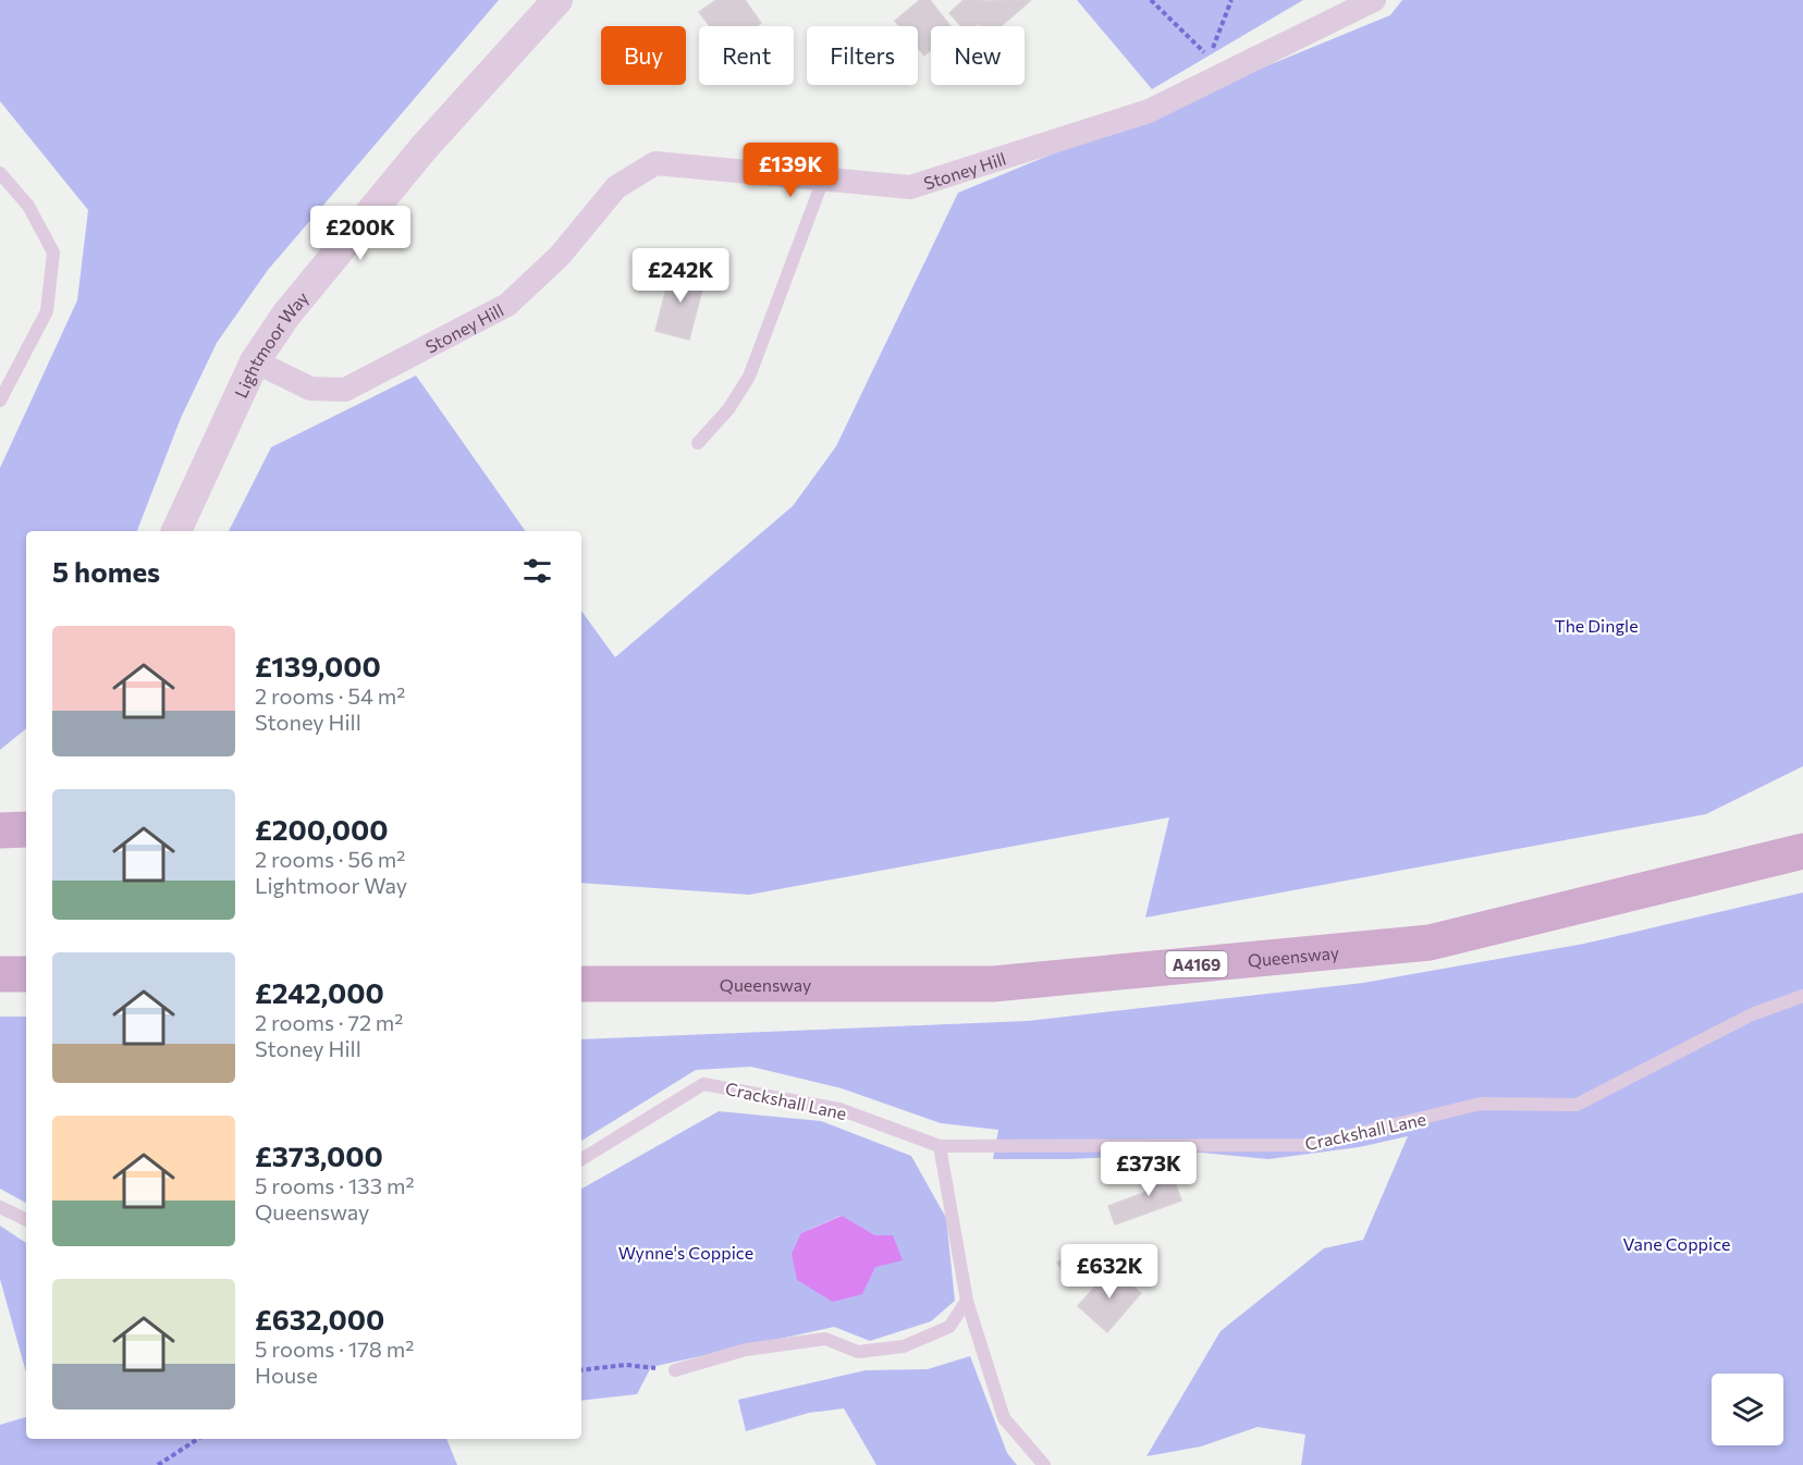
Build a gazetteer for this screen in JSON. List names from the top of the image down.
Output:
{
  "streets": {
    "main road": ["Queensway", "A4169"],
    "street": ["Stoney Hill", "Lightmoor Way"],
    "lane": ["Crackshall Lane"]
  },
  "crossings": [
    ["Stoney Hill", "Lightmoor Way"]
  ],
  "parks": ["The Dingle", "Vane Coppice", "Wynne's Coppice"],
  "page": {
    "chip": [
      "Buy",
      "Rent",
      "Filters",
      "New"
    ],
    "price": [
      "£139K",
      "£200K",
      "£242K",
      "£373K",
      "£632K"
    ],
    "heading": "5 homes",
    "list": [
      {
        "name": "£139,000",
        "note": "2 rooms · 54 m² · Stoney Hill"
      },
      {
        "name": "£200,000",
        "note": "2 rooms · 56 m² · Lightmoor Way"
      },
      {
        "name": "£242,000",
        "note": "2 rooms · 72 m² · Stoney Hill"
      },
      {
        "name": "£373,000",
        "note": "5 rooms · 133 m² · Queensway"
      },
      {
        "name": "£632,000",
        "note": "5 rooms · 178 m² · House"
      }
    ]
  }
}
